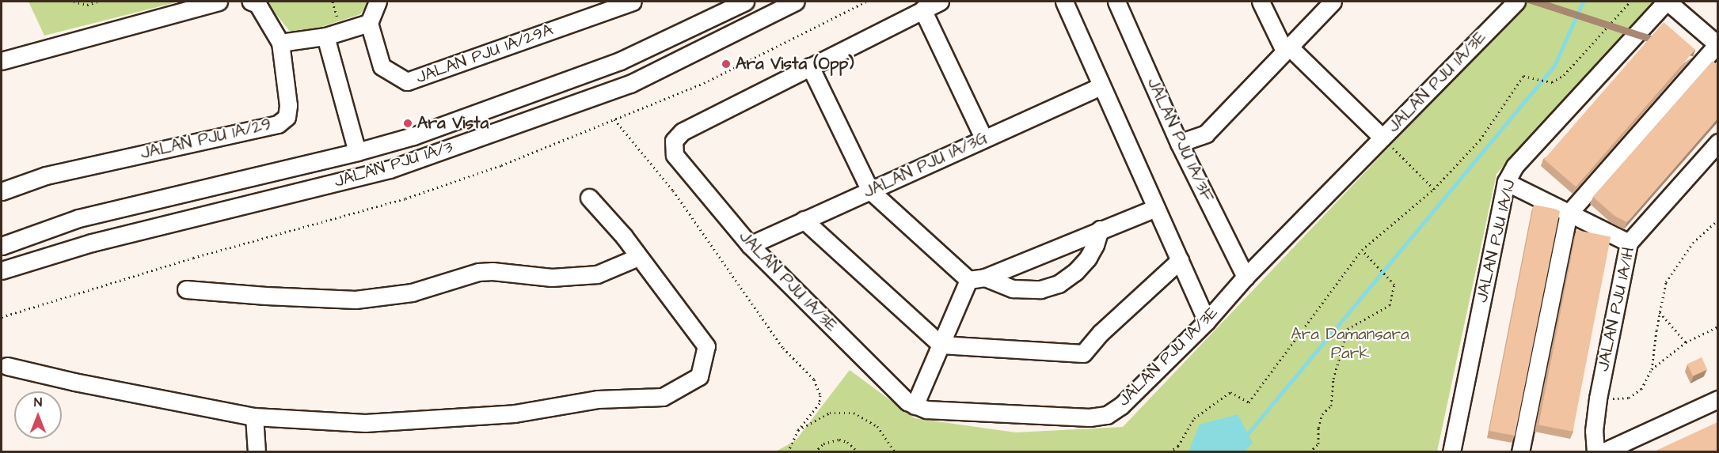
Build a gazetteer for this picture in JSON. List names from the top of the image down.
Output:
{
  "streets": {
    "street": [
      "JALAN PJU 1A/29A",
      "JALAN PJU 1A/3E",
      "JALAN PJU 1A/29",
      "JALAN PJU 1A/3F",
      "JALAN PJU 1A/3",
      "JALAN PJU 1A/3G",
      "JALAN PJU 1A/1J",
      "JALAN PJU 1A/1H"
    ]
  },
  "crossings": [
    ["JALAN PJU 1A/3E", "JALAN PJU 1A/3F"],
    ["JALAN PJU 1A/3E", "JALAN PJU 1A/3G"]
  ],
  "parks": ["Ara Damansara Park"],
  "places": ["Ara Vista (Opp)", "Ara Vista"],
  "north": "top"
}
